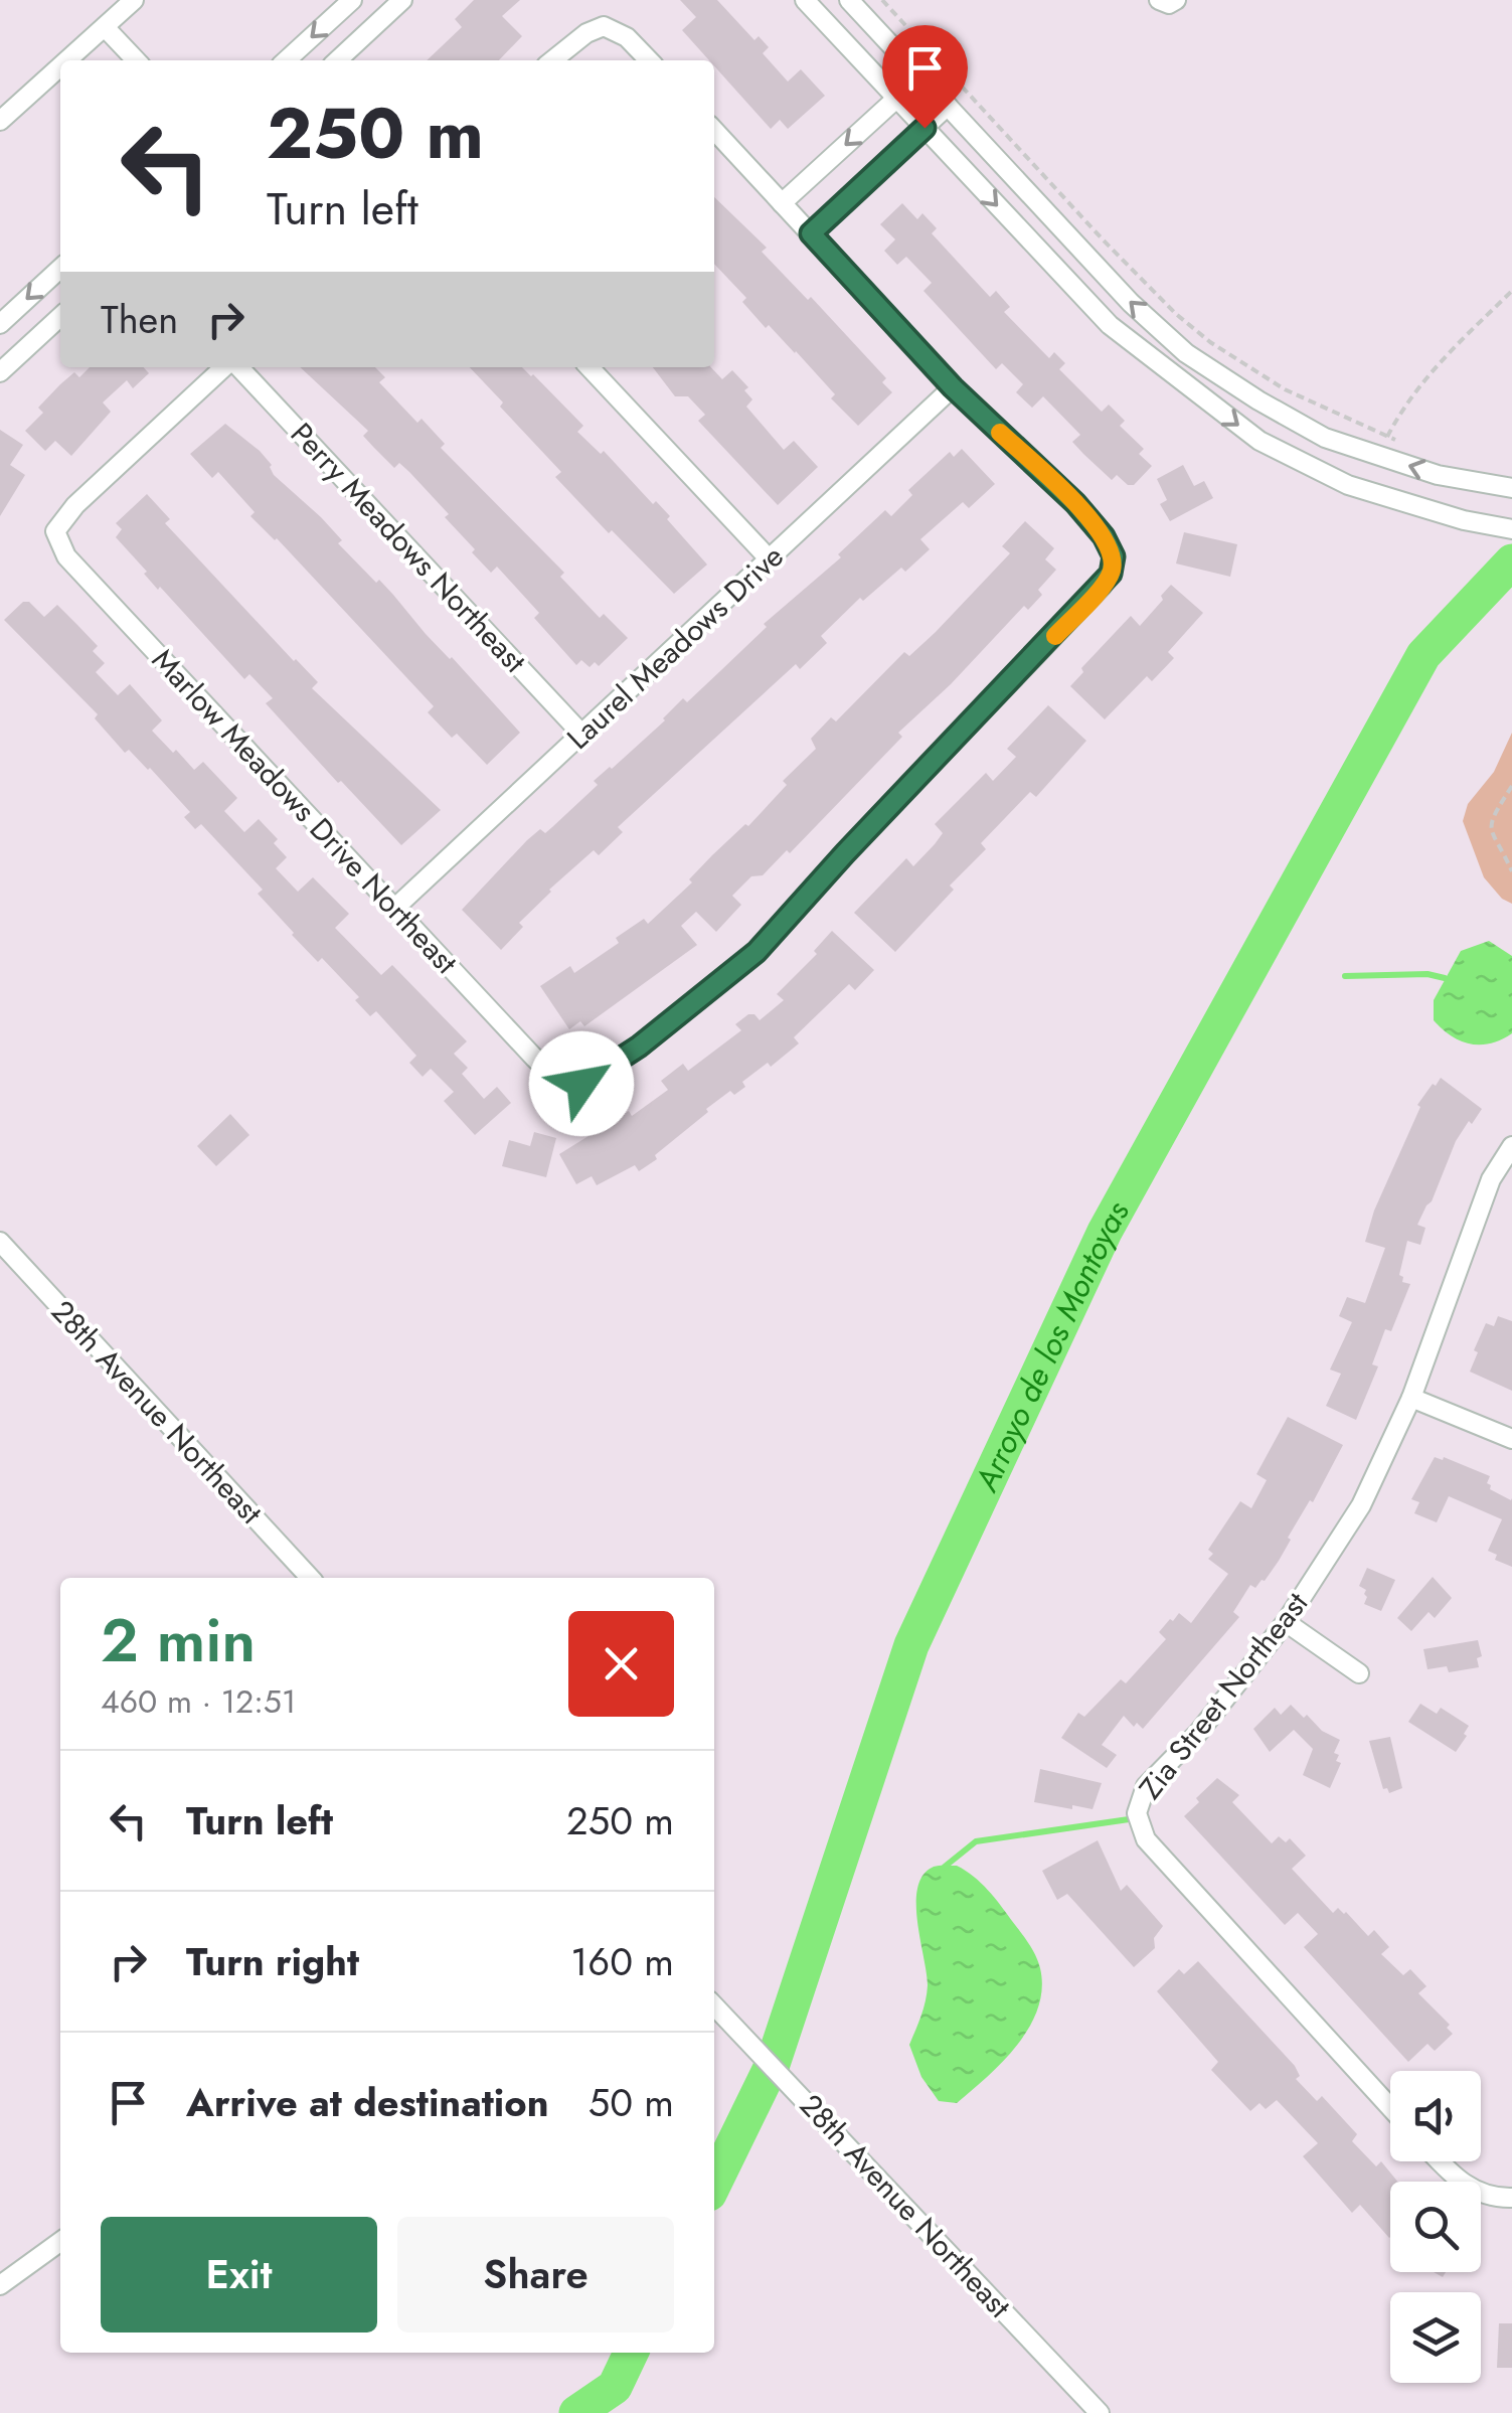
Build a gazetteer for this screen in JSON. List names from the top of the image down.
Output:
{
  "streets": {
    "street": [
      "Perry Meadows Northeast",
      "Laurel Meadows Drive",
      "Marlow Meadows Drive Northeast",
      "28th Avenue Northeast",
      "Zia Street Northeast"
    ]
  },
  "crossings": [
    ["Perry Meadows Northeast", "Laurel Meadows Drive"],
    ["Laurel Meadows Drive", "Marlow Meadows Drive Northeast"]
  ],
  "water": ["Arroyo de los Montoyas"],
  "page": {
    "turn": ["250 m", "Turn left"],
    "then": "Then",
    "heading": ["2 min", "460 m · 12:51"],
    "list": [
      {
        "name": "Turn left",
        "value": "250 m"
      },
      {
        "name": "Turn right",
        "value": "160 m"
      },
      {
        "name": "Arrive at destination",
        "value": "50 m"
      }
    ],
    "buttons": ["Exit", "Share"]
  }
}
